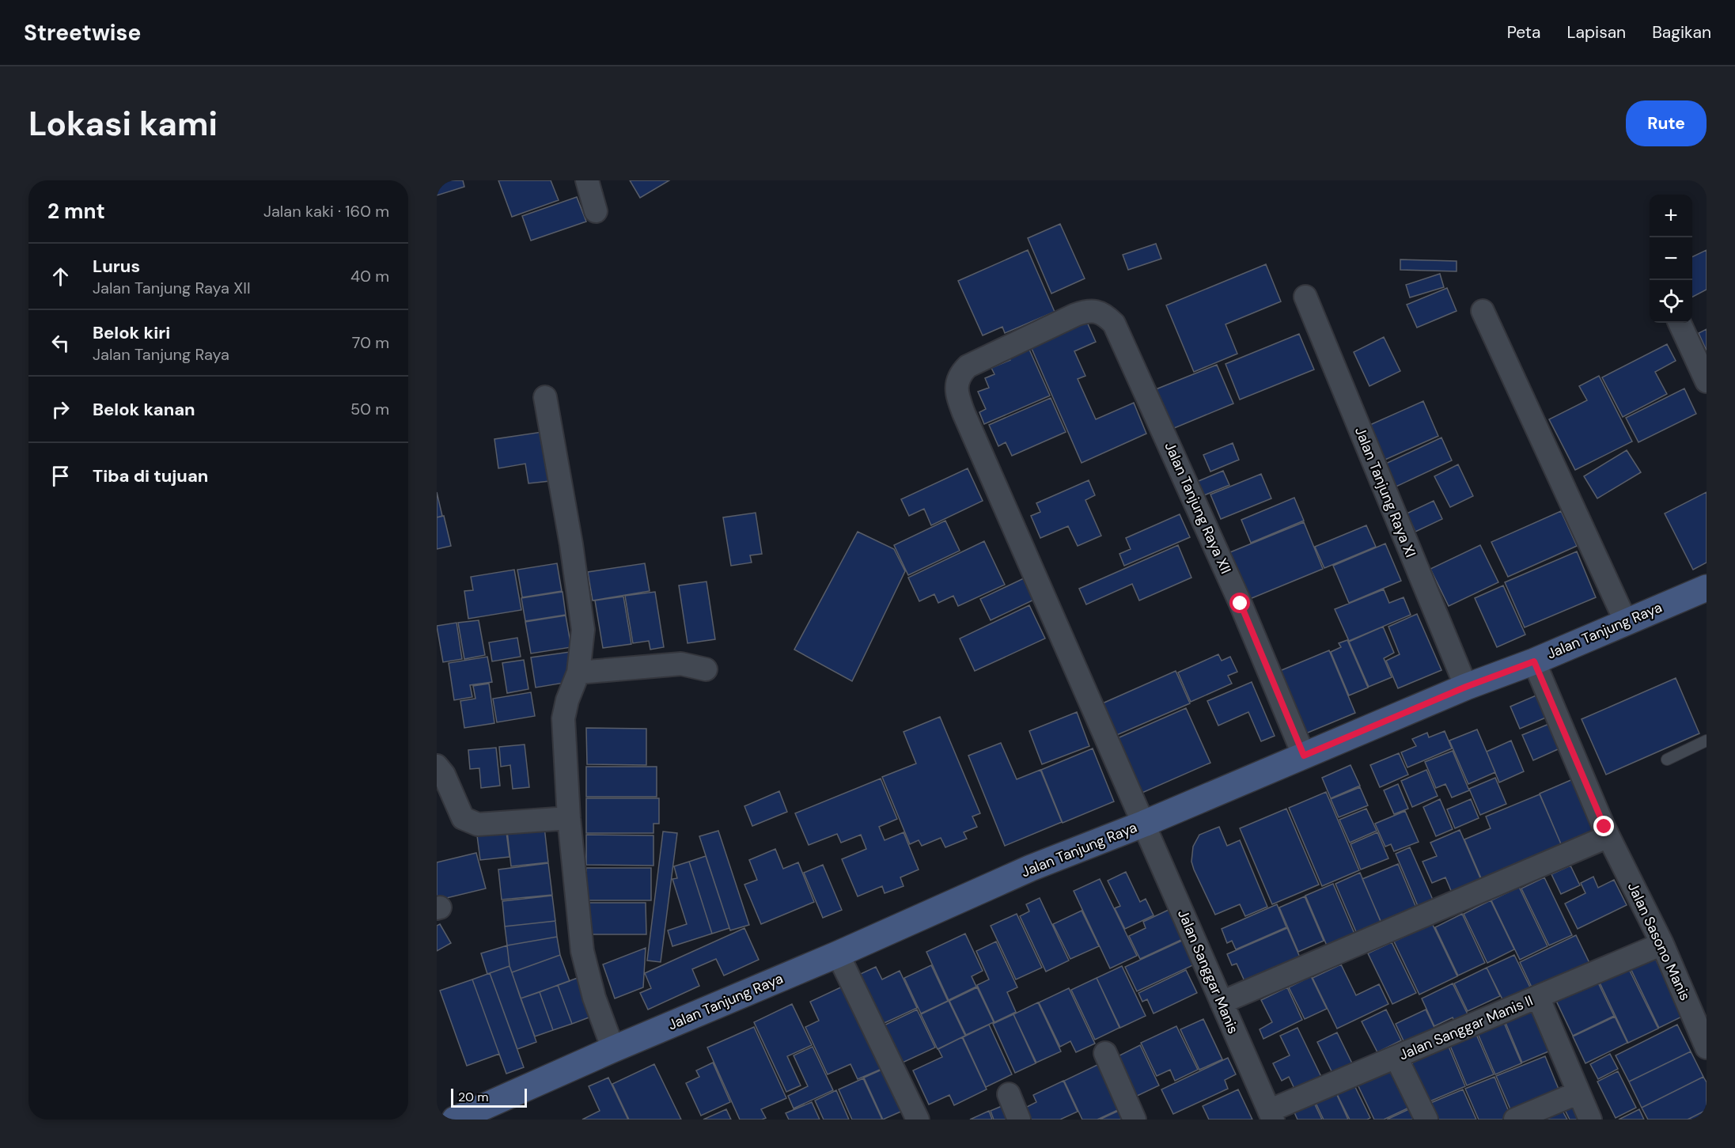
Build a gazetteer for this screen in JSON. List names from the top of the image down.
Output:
{
  "streets": {
    "main road": ["Jalan Tanjung Raya"],
    "street": [
      "Jalan Tanjung Raya XI",
      "Jalan Tanjung Raya XII",
      "Jalan Sasono Manis",
      "Jalan Sanggar Manis",
      "Jalan Sanggar Manis II"
    ]
  },
  "crossings": [
    ["Jalan Tanjung Raya XI", "Jalan Tanjung Raya"],
    ["Jalan Tanjung Raya XII", "Jalan Tanjung Raya"],
    ["Jalan Tanjung Raya XII", "Jalan Sanggar Manis"],
    ["Jalan Tanjung Raya", "Jalan Sasono Manis"],
    ["Jalan Tanjung Raya", "Jalan Sanggar Manis"],
    ["Jalan Sasono Manis", "Jalan Sanggar Manis II"],
    ["Jalan Sanggar Manis", "Jalan Sanggar Manis II"]
  ],
  "scale_bar": "20 m",
  "page": {
    "header": "Streetwise",
    "nav": ["Peta", "Lapisan", "Bagikan"],
    "buttons": "Rute",
    "title": "Lokasi kami",
    "heading": ["2 mnt", "Jalan kaki · 160 m"],
    "map_buttons": ["+", "−"],
    "list": [
      ["Lurus", "Jalan Tanjung Raya XII", "40 m"],
      ["Belok kiri", "Jalan Tanjung Raya", "70 m"],
      ["Belok kanan", "50 m"],
      "Tiba di tujuan"
    ],
    "scale": "20 m"
  }
}
